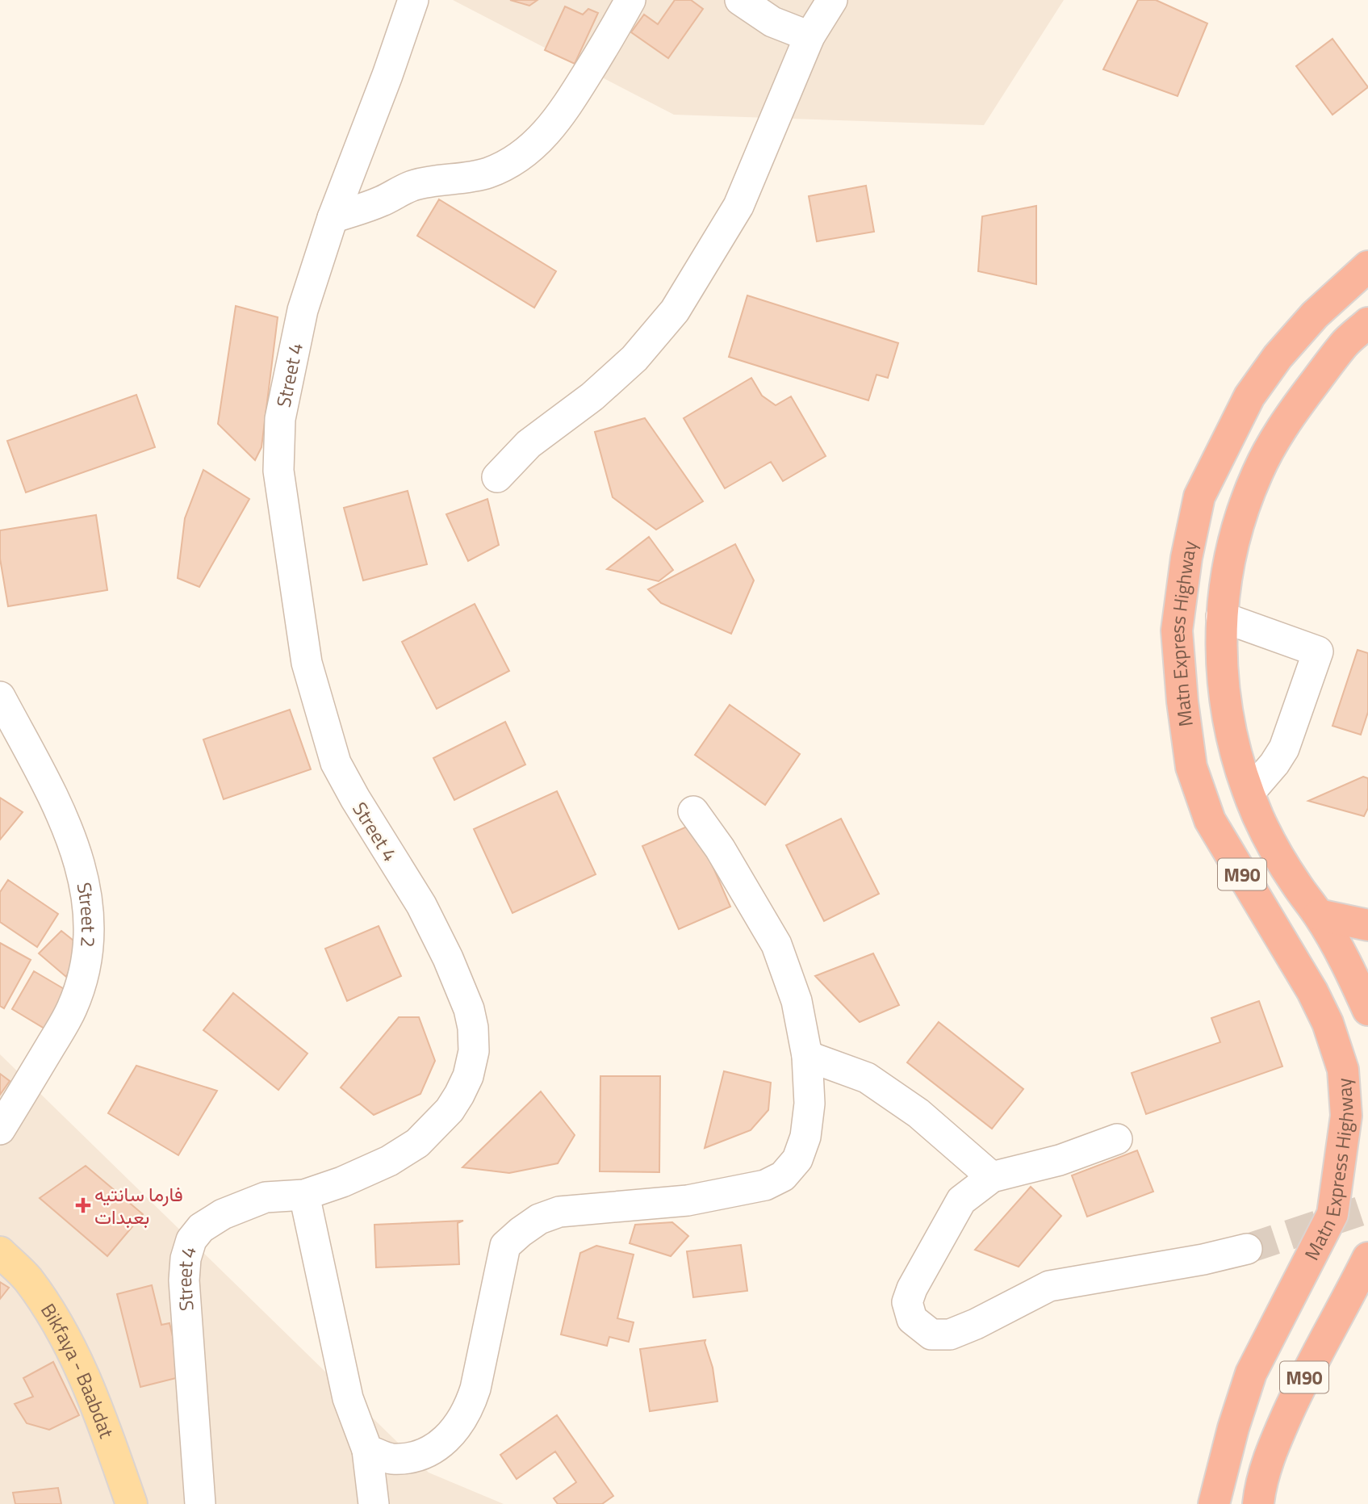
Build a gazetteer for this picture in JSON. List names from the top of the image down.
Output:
{
  "streets": {
    "highway": ["Matn Express Highway", "M90"],
    "main road": ["Bikfaya - Baabdat"],
    "street": ["Street 4", "Street 2"]
  },
  "places": {
    "health": ["فارما سانتيه بعبدات"]
  }
}
